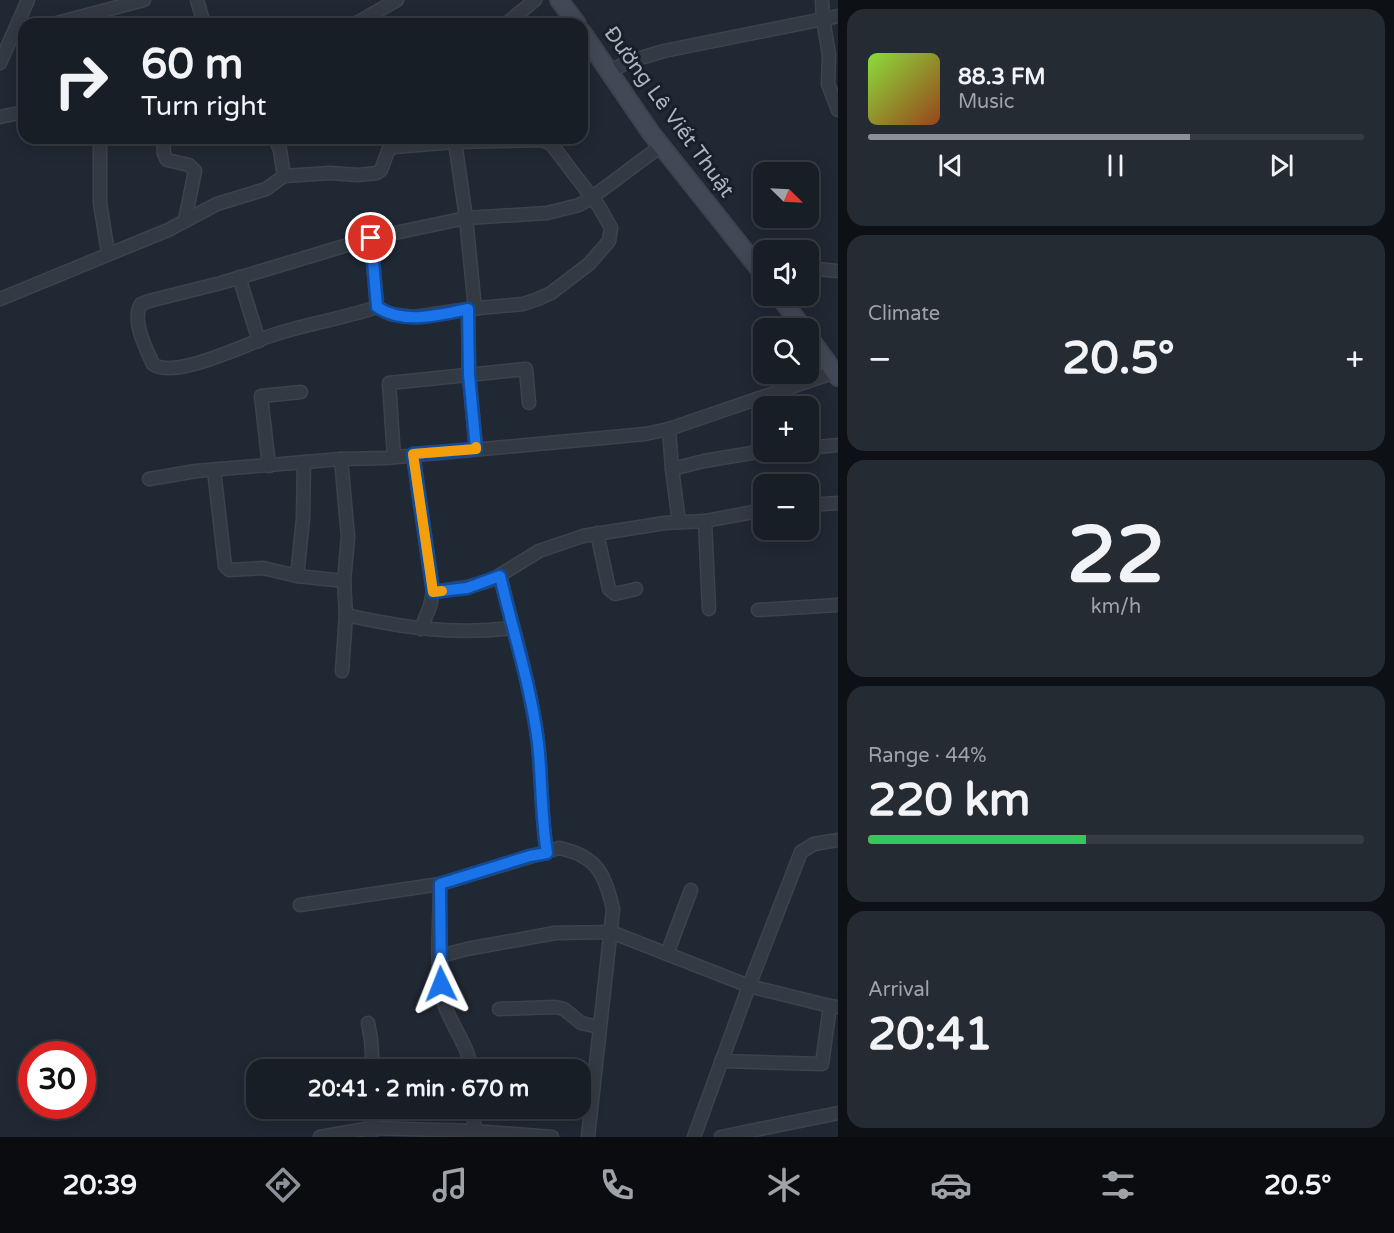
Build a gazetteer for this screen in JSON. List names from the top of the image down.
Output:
{
  "streets": {
    "main road": ["Đường Lê Viết Thuật"]
  },
  "north": "bottom right",
  "page": {
    "turn": ["60 m", "Turn right"],
    "song": ["88.3 FM", "Music"],
    "map_buttons": ["+", "−"],
    "tile": [
      "Climate",
      ["22", "km/h"],
      ["Range · 44%", "220 km"],
      ["Arrival", "20:41"]
    ],
    "heat": ["−", "20.5°", "+"],
    "limit": "30",
    "trip": "20:41 · 2 min · 670 m",
    "tabs": ["20:39", "20.5°"]
  }
}
